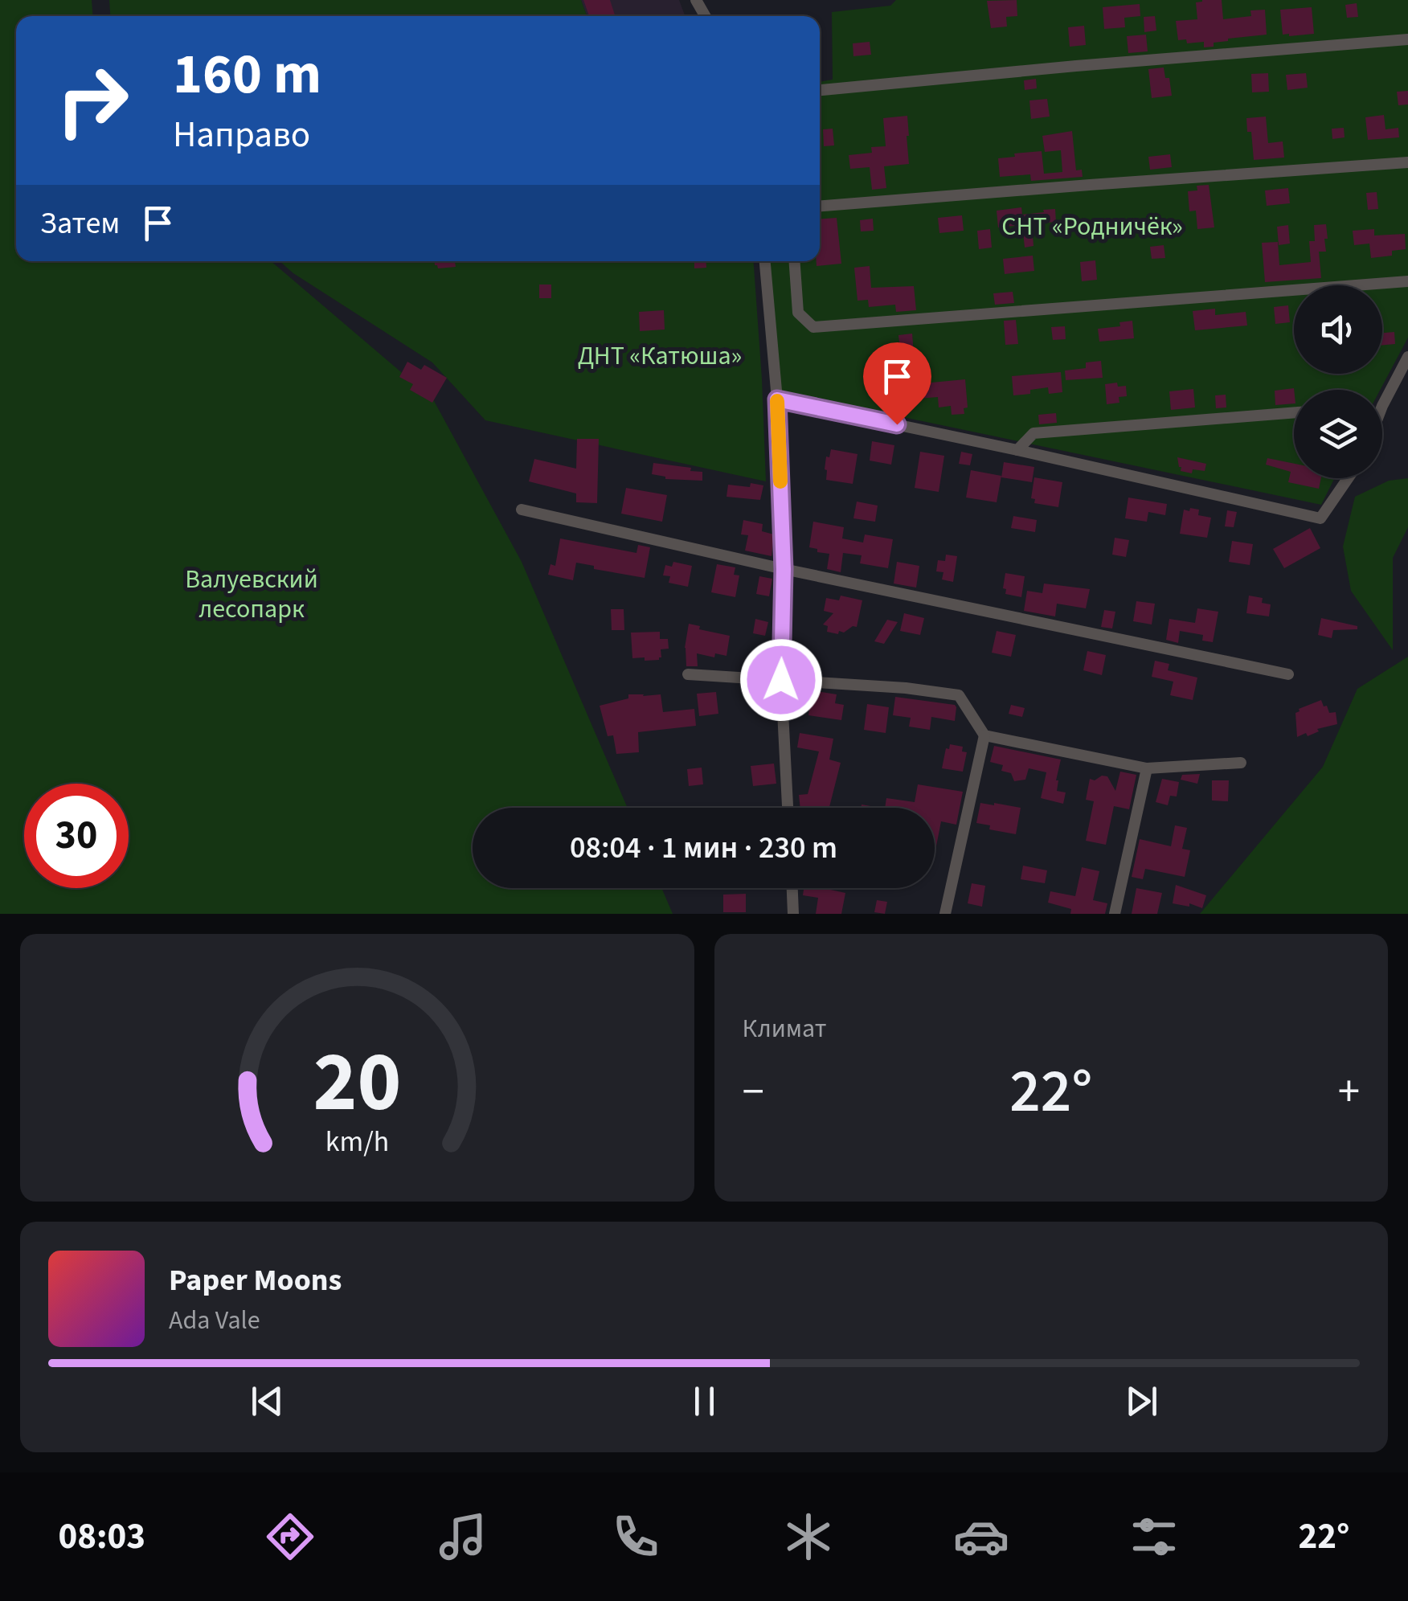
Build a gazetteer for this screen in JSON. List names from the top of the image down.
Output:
{
  "parks": ["СНТ «Родничёк»", "ДНТ «Катюша»", "Валуевский лесопарк"],
  "page": {
    "turn": ["160 m", "Направо"],
    "then": "Затем",
    "limit": "30",
    "trip": "08:04 · 1 мин · 230 m",
    "tile": "Климат",
    "heat": ["−", "22°", "+"],
    "song": ["Paper Moons", "Ada Vale"],
    "tabs": ["08:03", "22°"],
    "gauge": ["20", "km/h"]
  }
}
